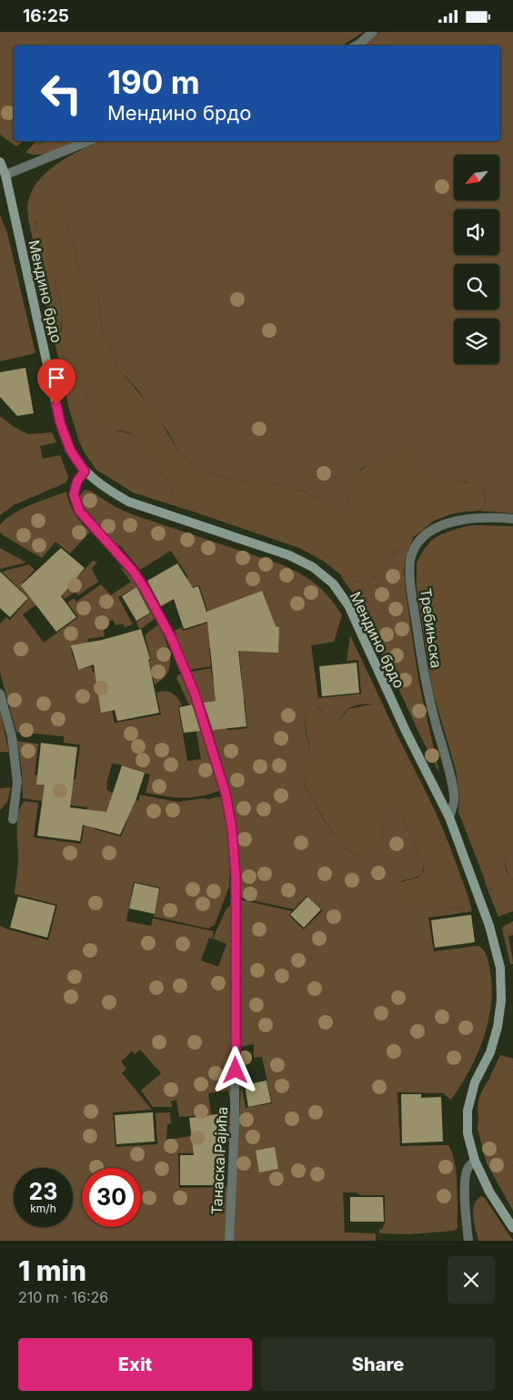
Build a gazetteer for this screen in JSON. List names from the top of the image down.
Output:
{
  "streets": {
    "street": ["Мендино брдо", "Требињска", "Танаска Рајића"]
  },
  "crossings": [
    ["Мендино брдо", "Требињска"],
    ["Мендино брдо", "Танаска Рајића"]
  ],
  "north": "bottom left",
  "page": {
    "status": "16:25",
    "turn": ["190 m", "Мендино брдо"],
    "speed": "23 km/h",
    "limit": "30",
    "heading": ["1 min", "210 m · 16:26"],
    "buttons": ["Exit", "Share"]
  }
}
